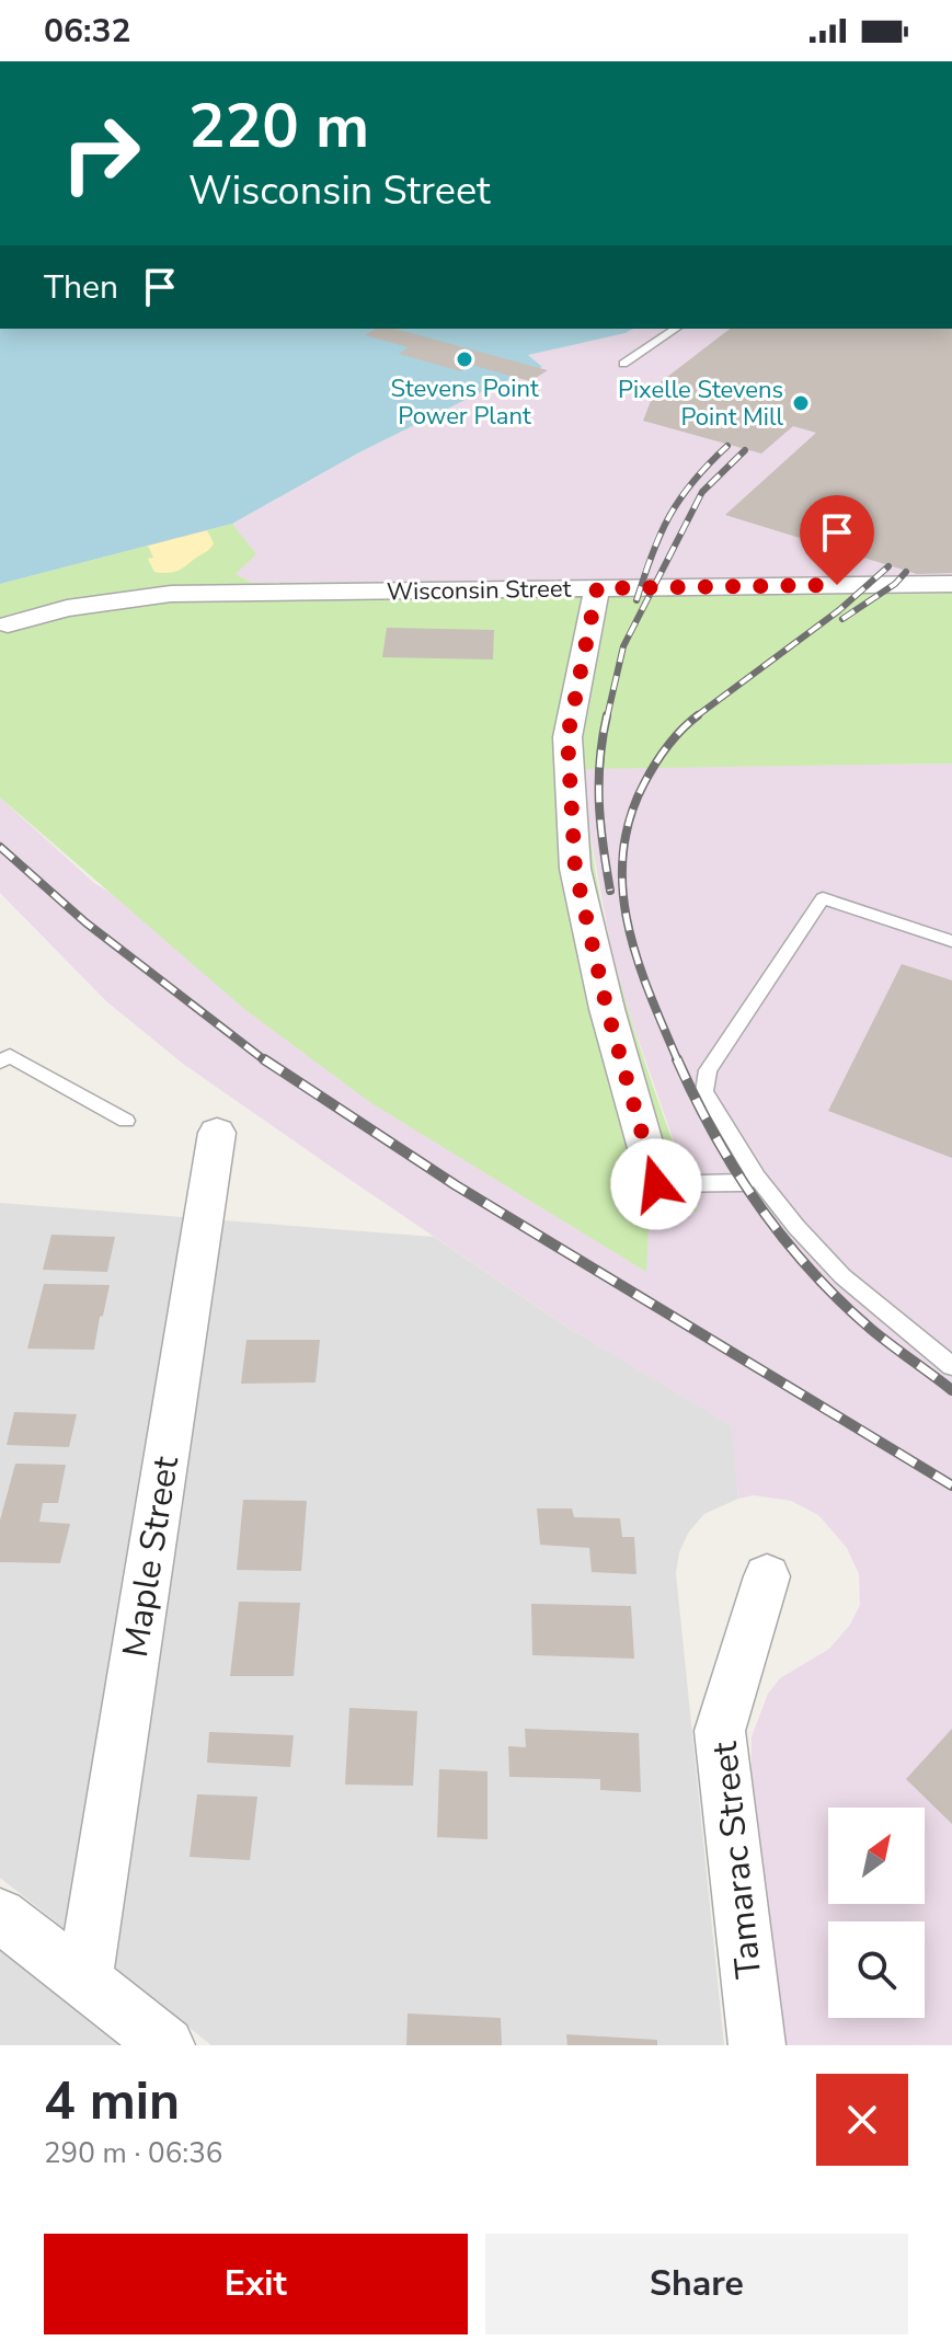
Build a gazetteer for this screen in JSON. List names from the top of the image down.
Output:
{
  "streets": {
    "street": ["Wisconsin Street", "Maple Street", "Tamarac Street"]
  },
  "places": ["Stevens Point Power Plant", "Pixelle Stevens Point Mill"],
  "north": "top right",
  "page": {
    "status": "06:32",
    "turn": ["220 m", "Wisconsin Street"],
    "then": "Then",
    "heading": ["4 min", "290 m · 06:36"],
    "buttons": ["Exit", "Share"]
  }
}
